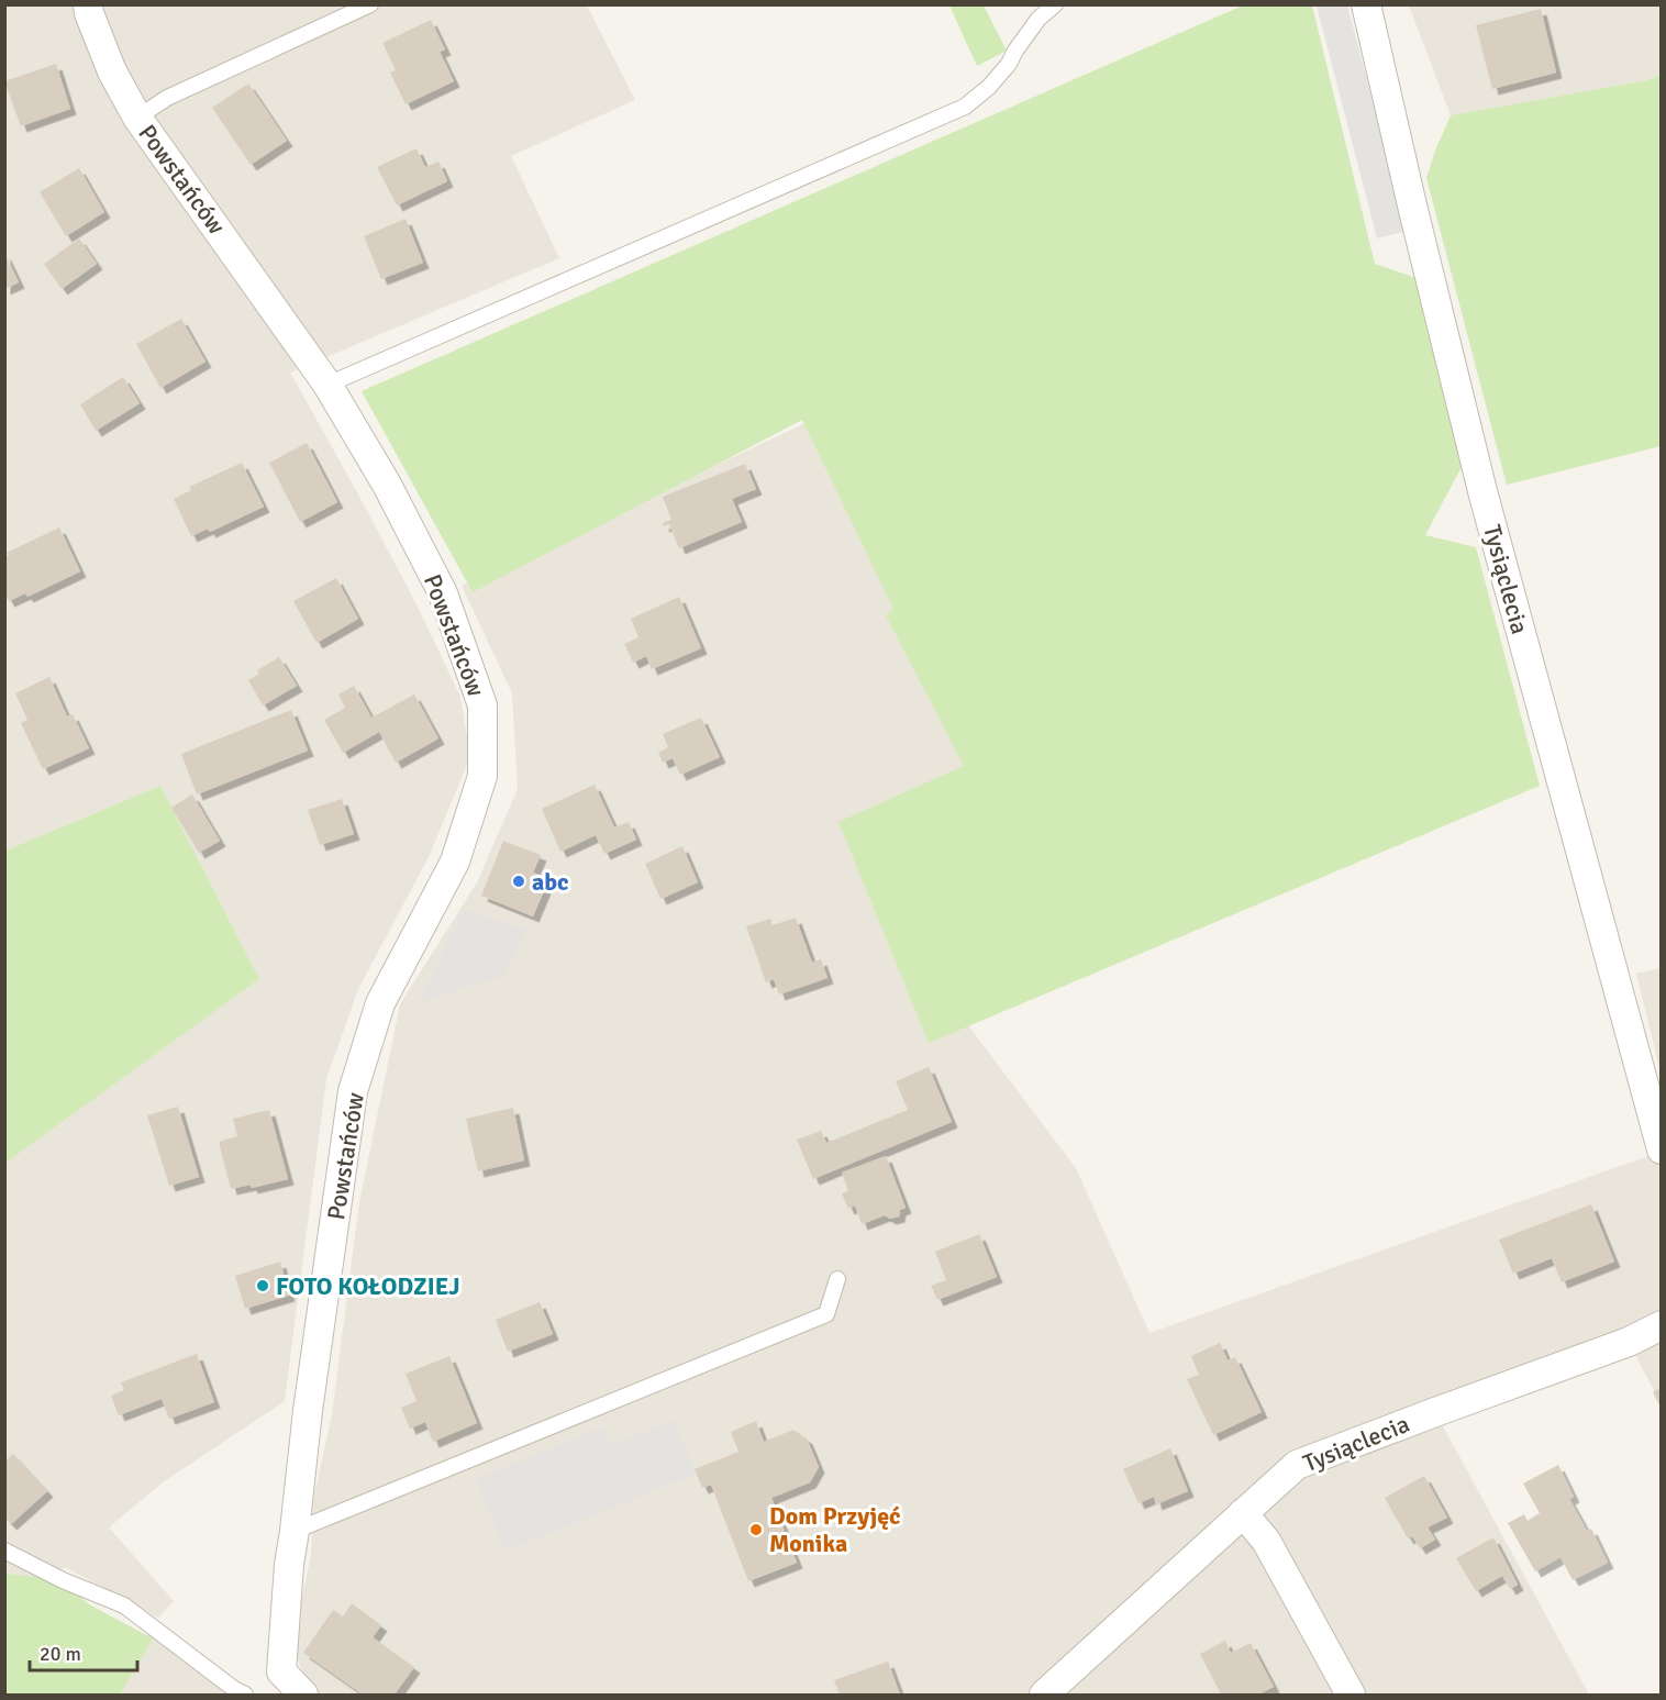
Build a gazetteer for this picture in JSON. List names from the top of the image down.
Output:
{
  "streets": {
    "street": ["Powstańców", "Tysiąclecia"]
  },
  "places": ["abc", "FOTO KOŁODZIEJ", "Dom Przyjęć Monika"],
  "scale_bar": "20 m"
}
